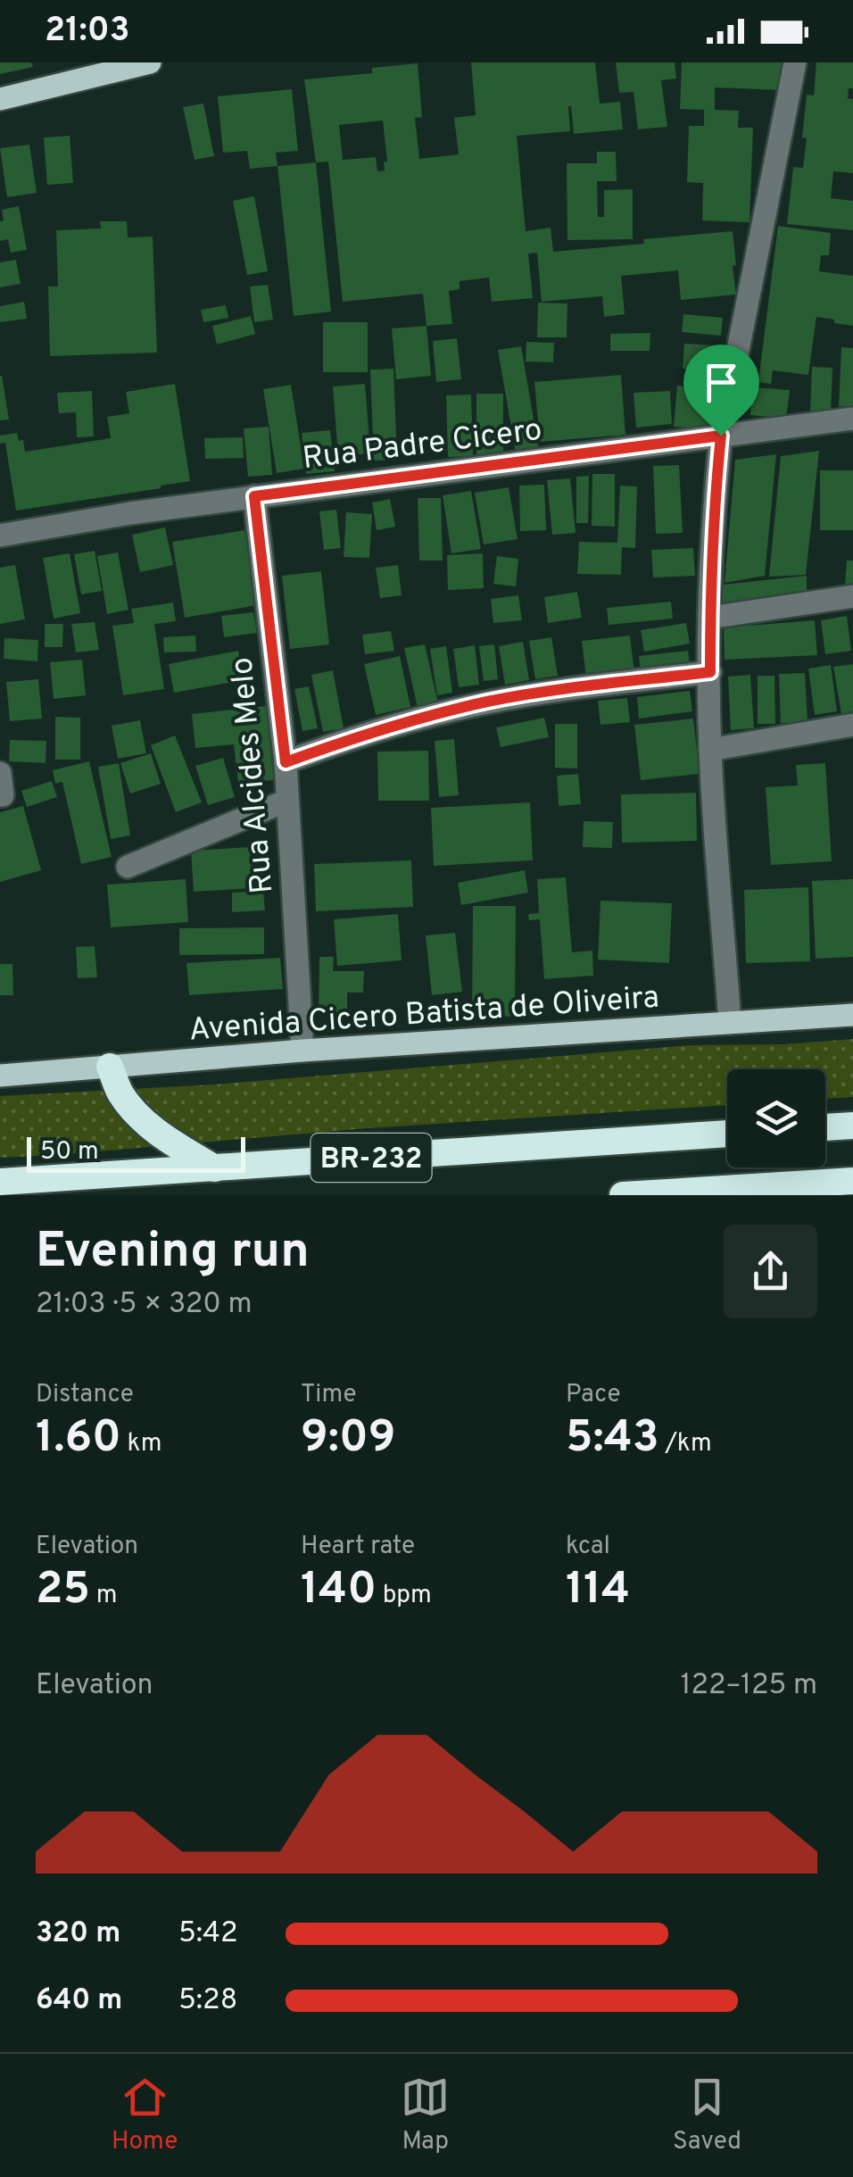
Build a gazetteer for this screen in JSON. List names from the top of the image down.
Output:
{
  "streets": {
    "highway": ["BR-232"],
    "main road": ["Avenida Cicero Batista de Oliveira"],
    "street": ["Rua Padre Cicero", "Rua Alcides Melo"]
  },
  "crossings": [
    ["Rua Padre Cicero", "Rua Alcides Melo"],
    ["Rua Alcides Melo", "Avenida Cicero Batista de Oliveira"]
  ],
  "scale_bar": "50 m",
  "page": {
    "status": "21:03",
    "scale": "50 m",
    "heading": ["Evening run", "21:03 · 5 × 320 m"],
    "stats": [
      ["Distance", "1.60 km"],
      ["Time", "9:09"],
      ["Pace", "5:43 /km"],
      ["Elevation", "25 m"],
      ["Heart rate", "140 bpm"],
      ["kcal", "114"]
    ],
    "chart": ["Elevation", "122–125 m"],
    "list": [
      {
        "name": "320 m",
        "note": "5:42"
      },
      {
        "name": "640 m",
        "note": "5:28"
      }
    ],
    "tabs": ["Home", "Map", "Saved"]
  }
}
